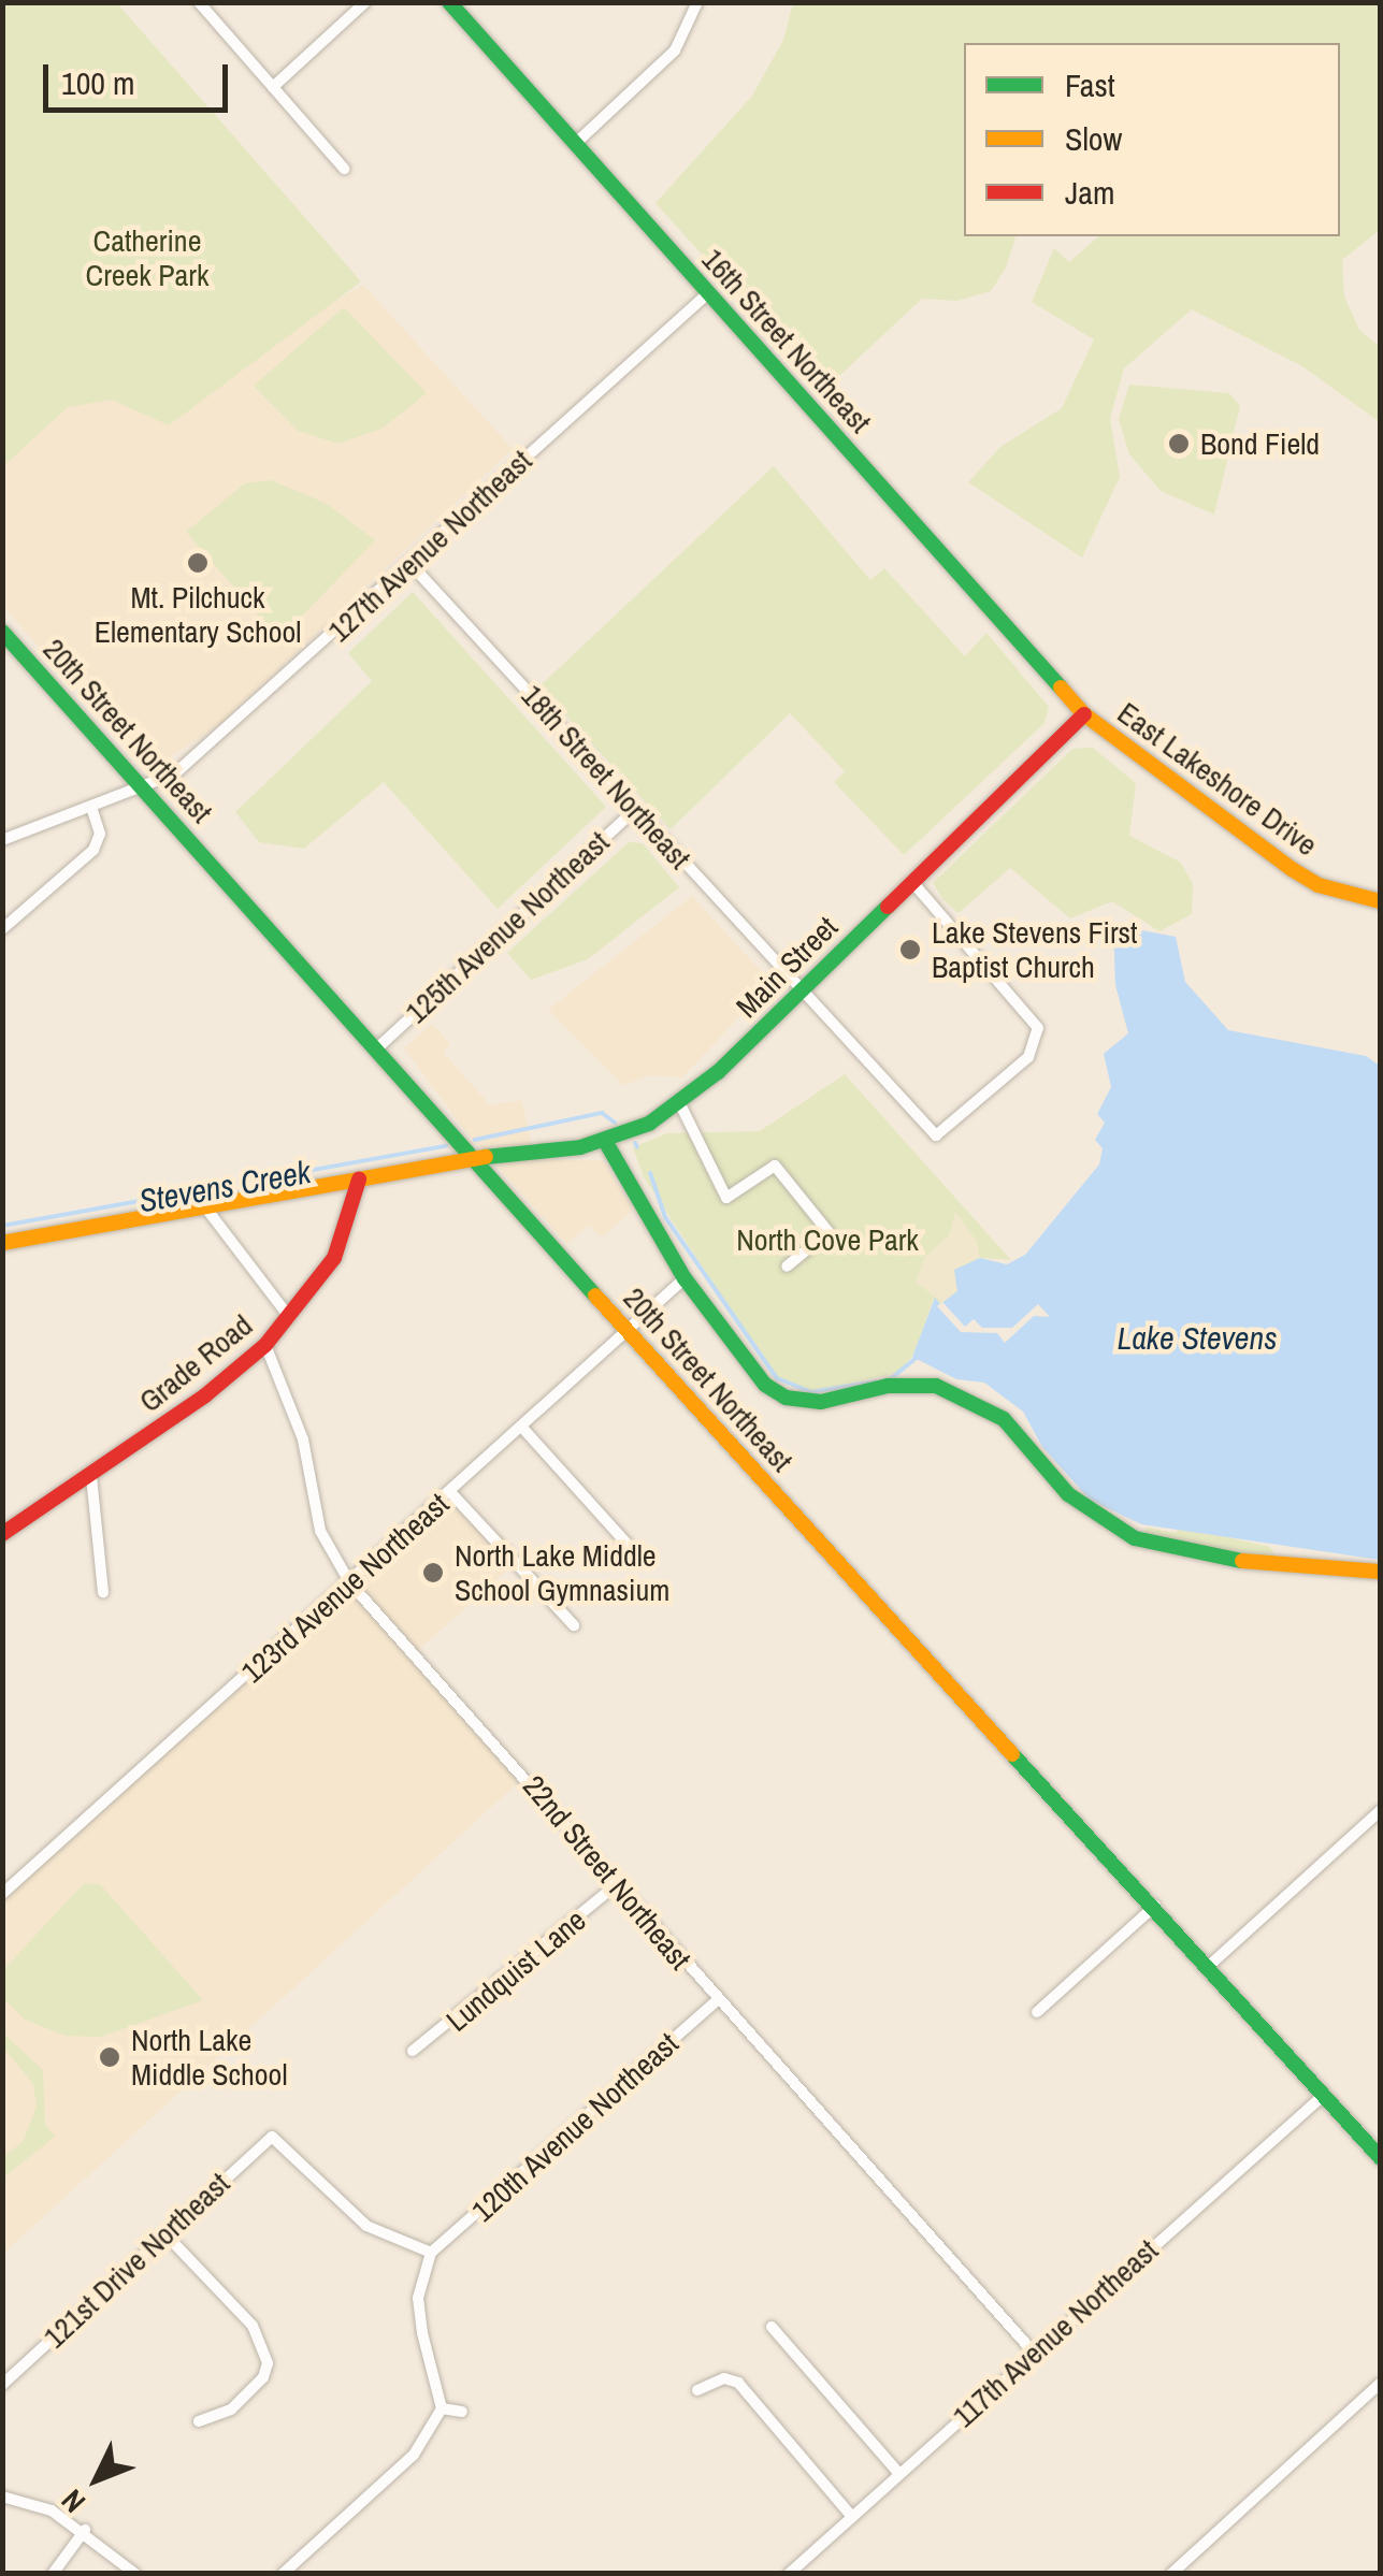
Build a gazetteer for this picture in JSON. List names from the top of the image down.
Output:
{
  "streets": {
    "street": [
      "16th Street Northeast",
      "127th Avenue Northeast",
      "20th Street Northeast",
      "18th Street Northeast",
      "East Lakeshore Drive",
      "125th Avenue Northeast",
      "Main Street",
      "Grade Road",
      "123rd Avenue Northeast",
      "22nd Street Northeast",
      "Lundquist Lane",
      "120th Avenue Northeast",
      "121st Drive Northeast",
      "117th Avenue Northeast"
    ]
  },
  "crossings": [
    ["16th Street Northeast", "127th Avenue Northeast"],
    ["16th Street Northeast", "East Lakeshore Drive"],
    ["16th Street Northeast", "Main Street"],
    ["127th Avenue Northeast", "20th Street Northeast"],
    ["127th Avenue Northeast", "18th Street Northeast"],
    ["20th Street Northeast", "125th Avenue Northeast"],
    ["20th Street Northeast", "Main Street"],
    ["20th Street Northeast", "123rd Avenue Northeast"],
    ["20th Street Northeast", "117th Avenue Northeast"],
    ["18th Street Northeast", "125th Avenue Northeast"],
    ["18th Street Northeast", "Main Street"],
    ["East Lakeshore Drive", "Main Street"],
    ["Main Street", "Grade Road"],
    ["Grade Road", "22nd Street Northeast"],
    ["123rd Avenue Northeast", "22nd Street Northeast"],
    ["22nd Street Northeast", "Lundquist Lane"],
    ["22nd Street Northeast", "120th Avenue Northeast"],
    ["22nd Street Northeast", "117th Avenue Northeast"],
    ["120th Avenue Northeast", "121st Drive Northeast"]
  ],
  "water": ["Stevens Creek", "Lake Stevens"],
  "parks": ["Catherine Creek Park", "North Cove Park"],
  "places": [
    "Bond Field",
    "Mt. Pilchuck Elementary School",
    "Lake Stevens First Baptist Church",
    "North Lake Middle School Gymnasium",
    "North Lake Middle School"
  ],
  "legend": ["Fast", "Slow", "Jam"],
  "scale_bar": "100 m",
  "north": "bottom left"
}
